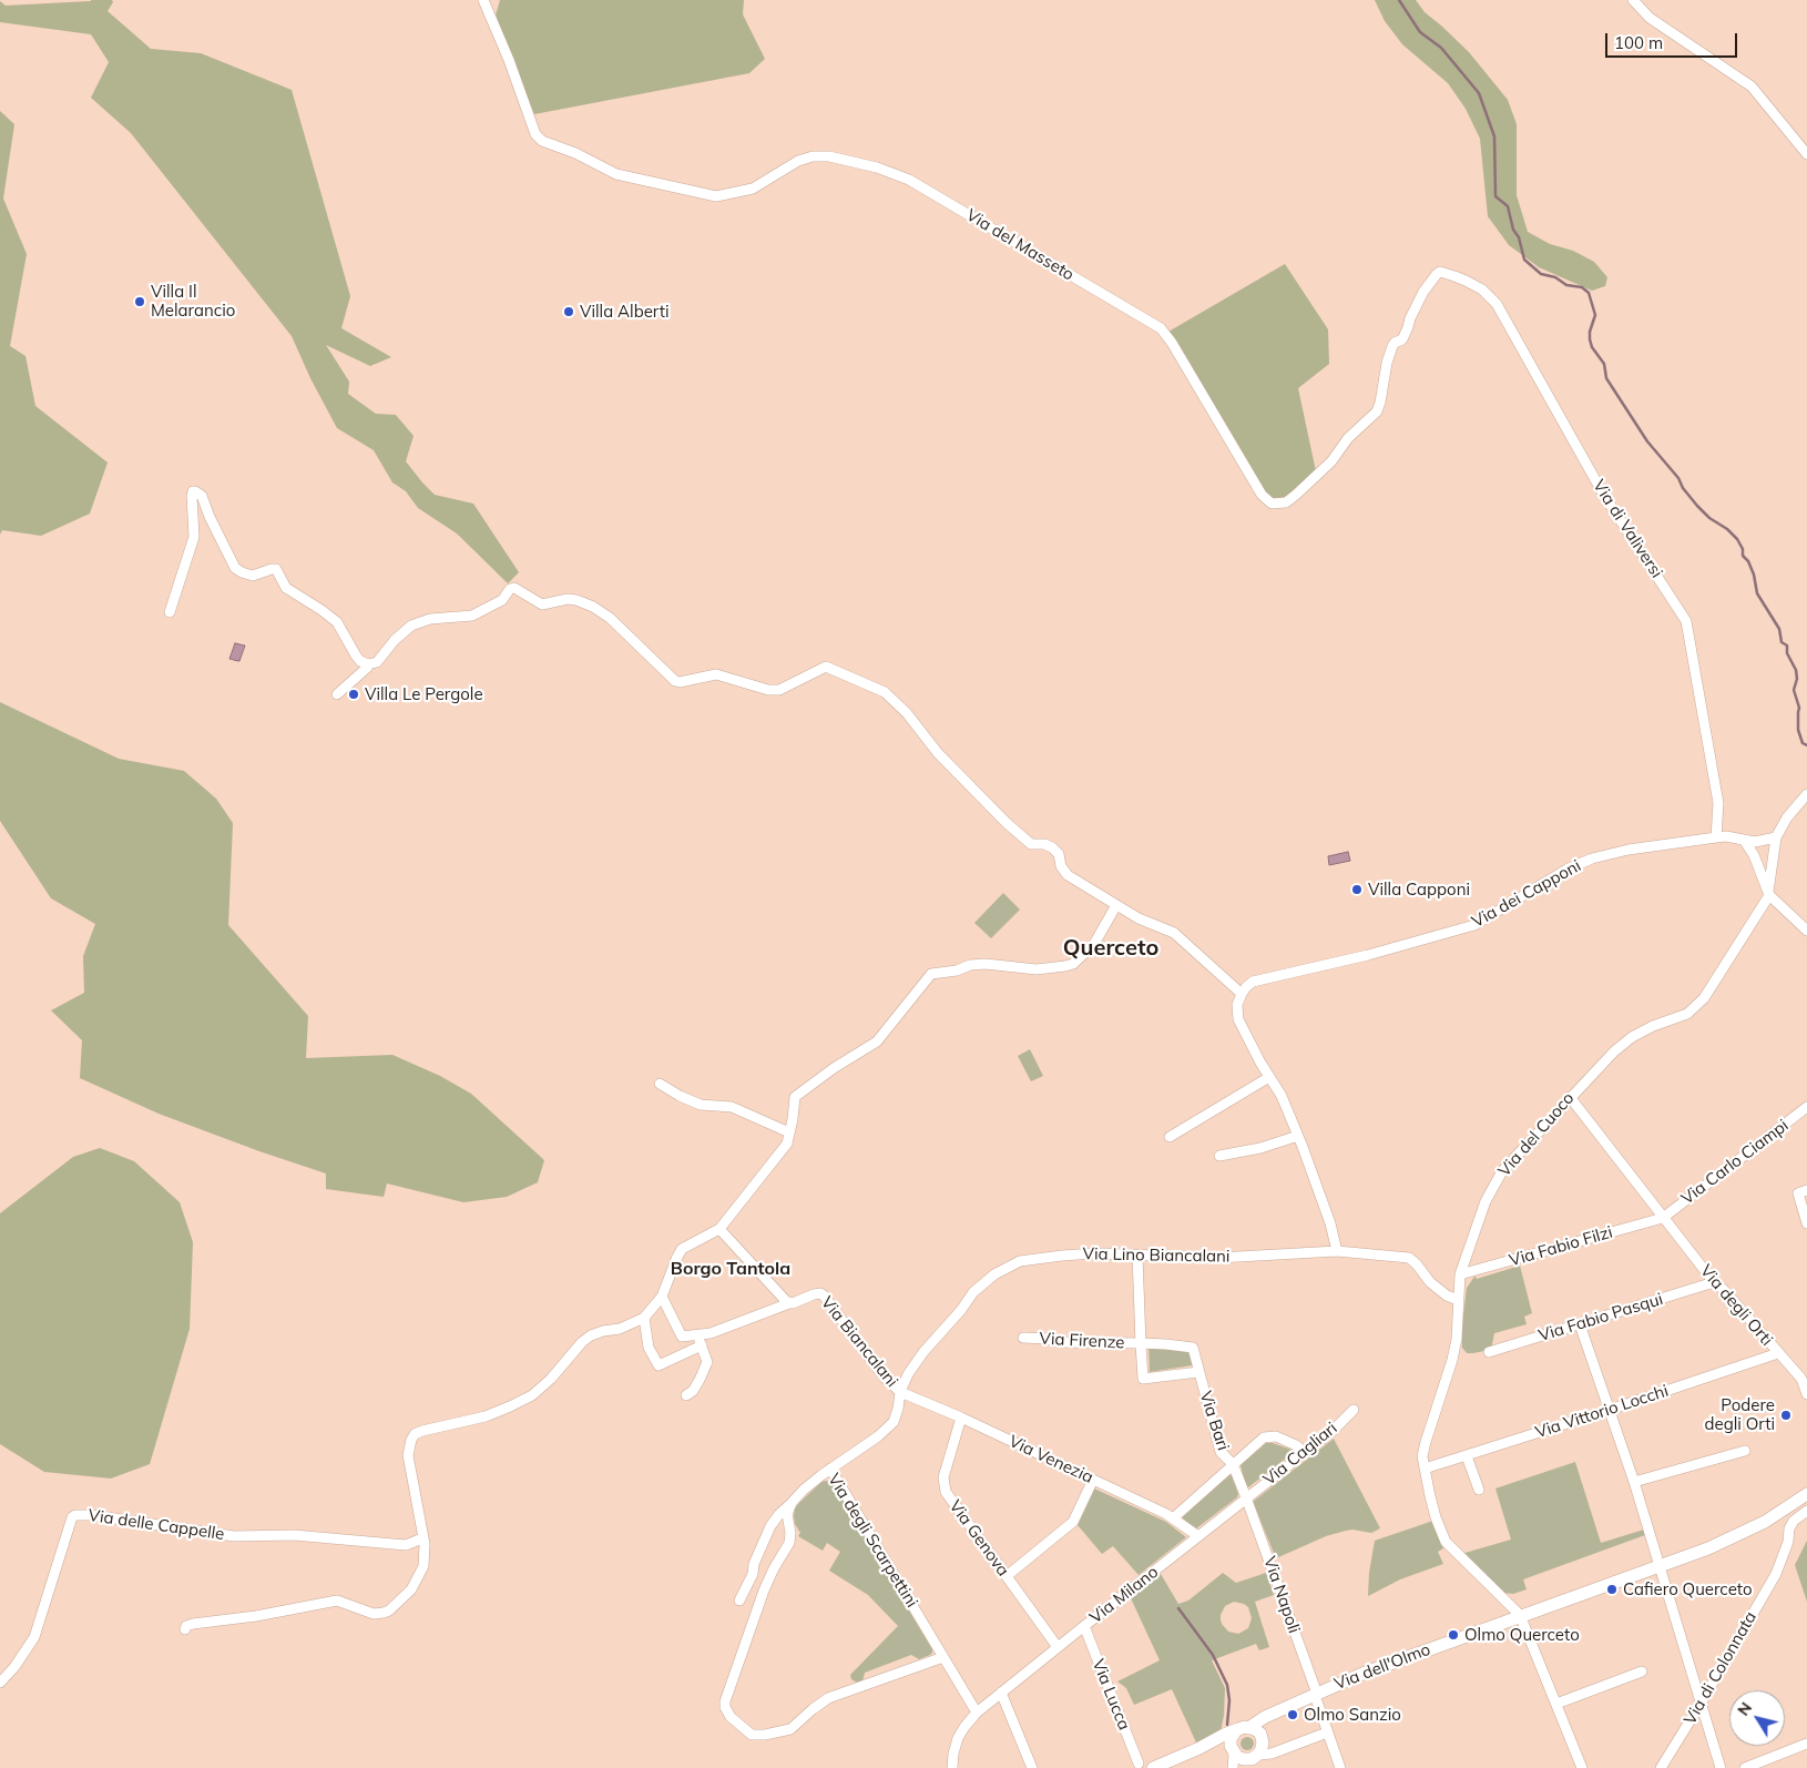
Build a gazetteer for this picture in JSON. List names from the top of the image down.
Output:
{
  "streets": {
    "main road": ["Via dell'Olmo"],
    "street": [
      "Via del Masseto",
      "Via di Valiversi",
      "Via dei Capponi",
      "Via del Cuoco",
      "Via Carlo Ciampi",
      "Via Fabio Filzi",
      "Via Lino Biancalani",
      "Via degli Orti",
      "Via Fabio Pasqui",
      "Via Firenze",
      "Via Biancalani",
      "Via Vittorio Locchi",
      "Via Bari",
      "Via Cagliari",
      "Via Venezia",
      "Via delle Cappelle",
      "Via Genova",
      "Via degli Scarpettini",
      "Via Milano",
      "Via Napoli",
      "Via di Colonnata",
      "Via Lucca"
    ]
  },
  "crossings": [
    ["Via del Masseto", "Via di Valiversi"],
    ["Via di Valiversi", "Via dei Capponi"],
    ["Via del Cuoco", "Via Fabio Filzi"],
    ["Via del Cuoco", "Via Lino Biancalani"],
    ["Via del Cuoco", "Via degli Orti"],
    ["Via del Cuoco", "Via Vittorio Locchi"],
    ["Via del Cuoco", "Via dell'Olmo"],
    ["Via Carlo Ciampi", "Via Fabio Filzi"],
    ["Via Carlo Ciampi", "Via degli Orti"],
    ["Via Fabio Filzi", "Via degli Orti"],
    ["Via Lino Biancalani", "Via Biancalani"],
    ["Via Lino Biancalani", "Via Venezia"],
    ["Via Lino Biancalani", "Via degli Scarpettini"],
    ["Via degli Orti", "Via Fabio Pasqui"],
    ["Via degli Orti", "Via Vittorio Locchi"],
    ["Via Firenze", "Via Bari"],
    ["Via Biancalani", "Via Venezia"],
    ["Via Bari", "Via Cagliari"],
    ["Via Bari", "Via Milano"],
    ["Via Bari", "Via Napoli"],
    ["Via Cagliari", "Via Milano"],
    ["Via Cagliari", "Via Napoli"],
    ["Via Venezia", "Via Genova"],
    ["Via Venezia", "Via Milano"],
    ["Via Genova", "Via Milano"],
    ["Via Milano", "Via Napoli"],
    ["Via Milano", "Via Lucca"],
    ["Via Napoli", "Via dell'Olmo"]
  ],
  "districts": ["Querceto", "Borgo Tantola"],
  "places": [
    "Villa Il Melarancio",
    "Villa Alberti",
    "Villa Le Pergole",
    "Villa Capponi",
    "Podere degli Orti",
    "Cafiero Querceto",
    "Olmo Querceto",
    "Olmo Sanzio"
  ],
  "scale_bar": "100 m",
  "north": "top left"
}
